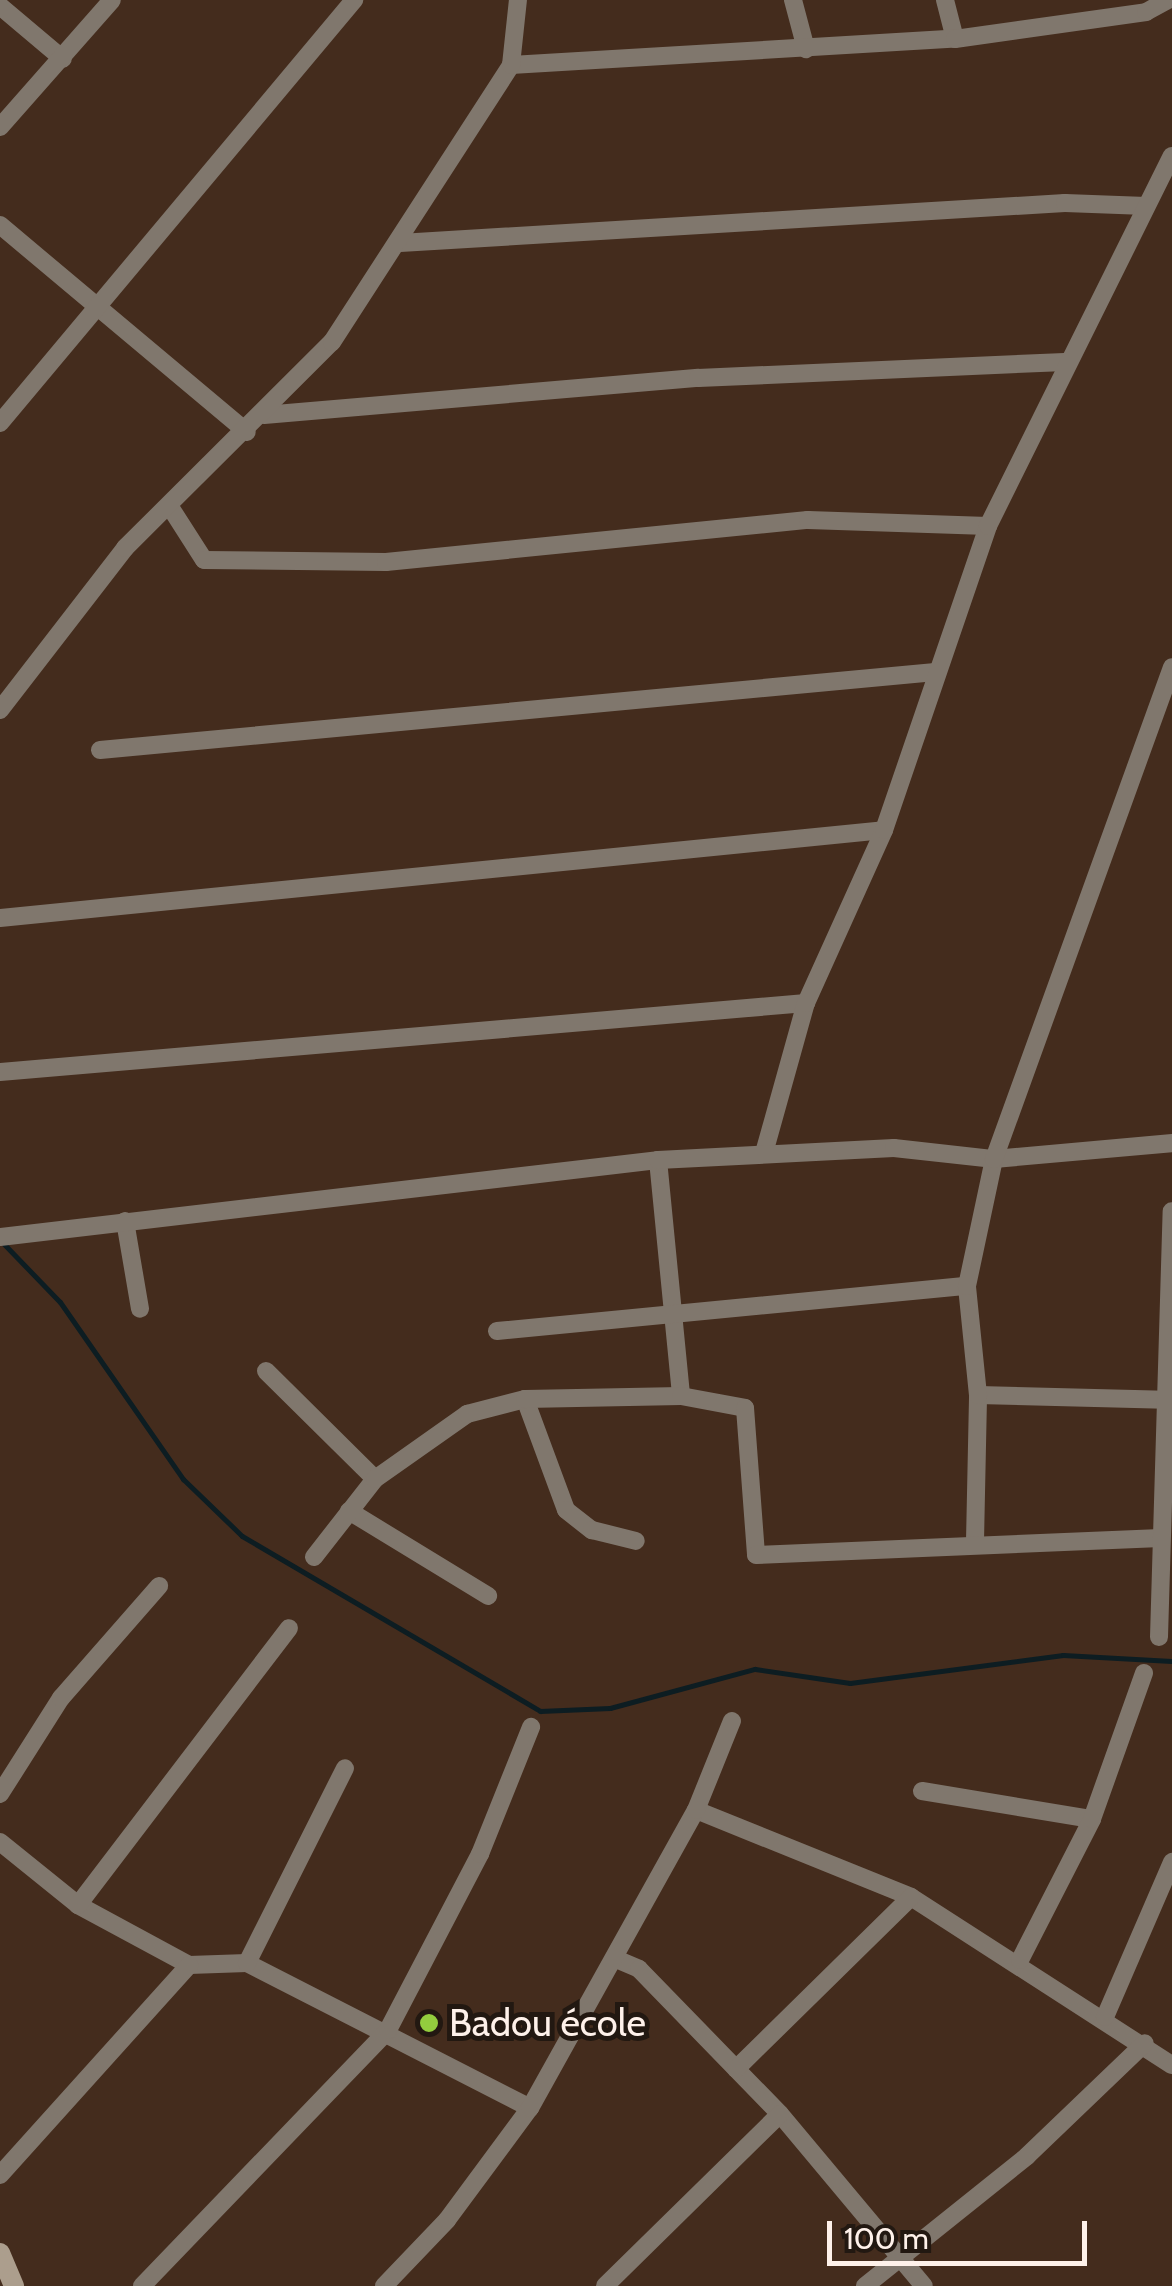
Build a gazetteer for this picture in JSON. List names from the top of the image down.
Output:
{
  "places": ["Badou école"],
  "scale_bar": "100 m"
}
